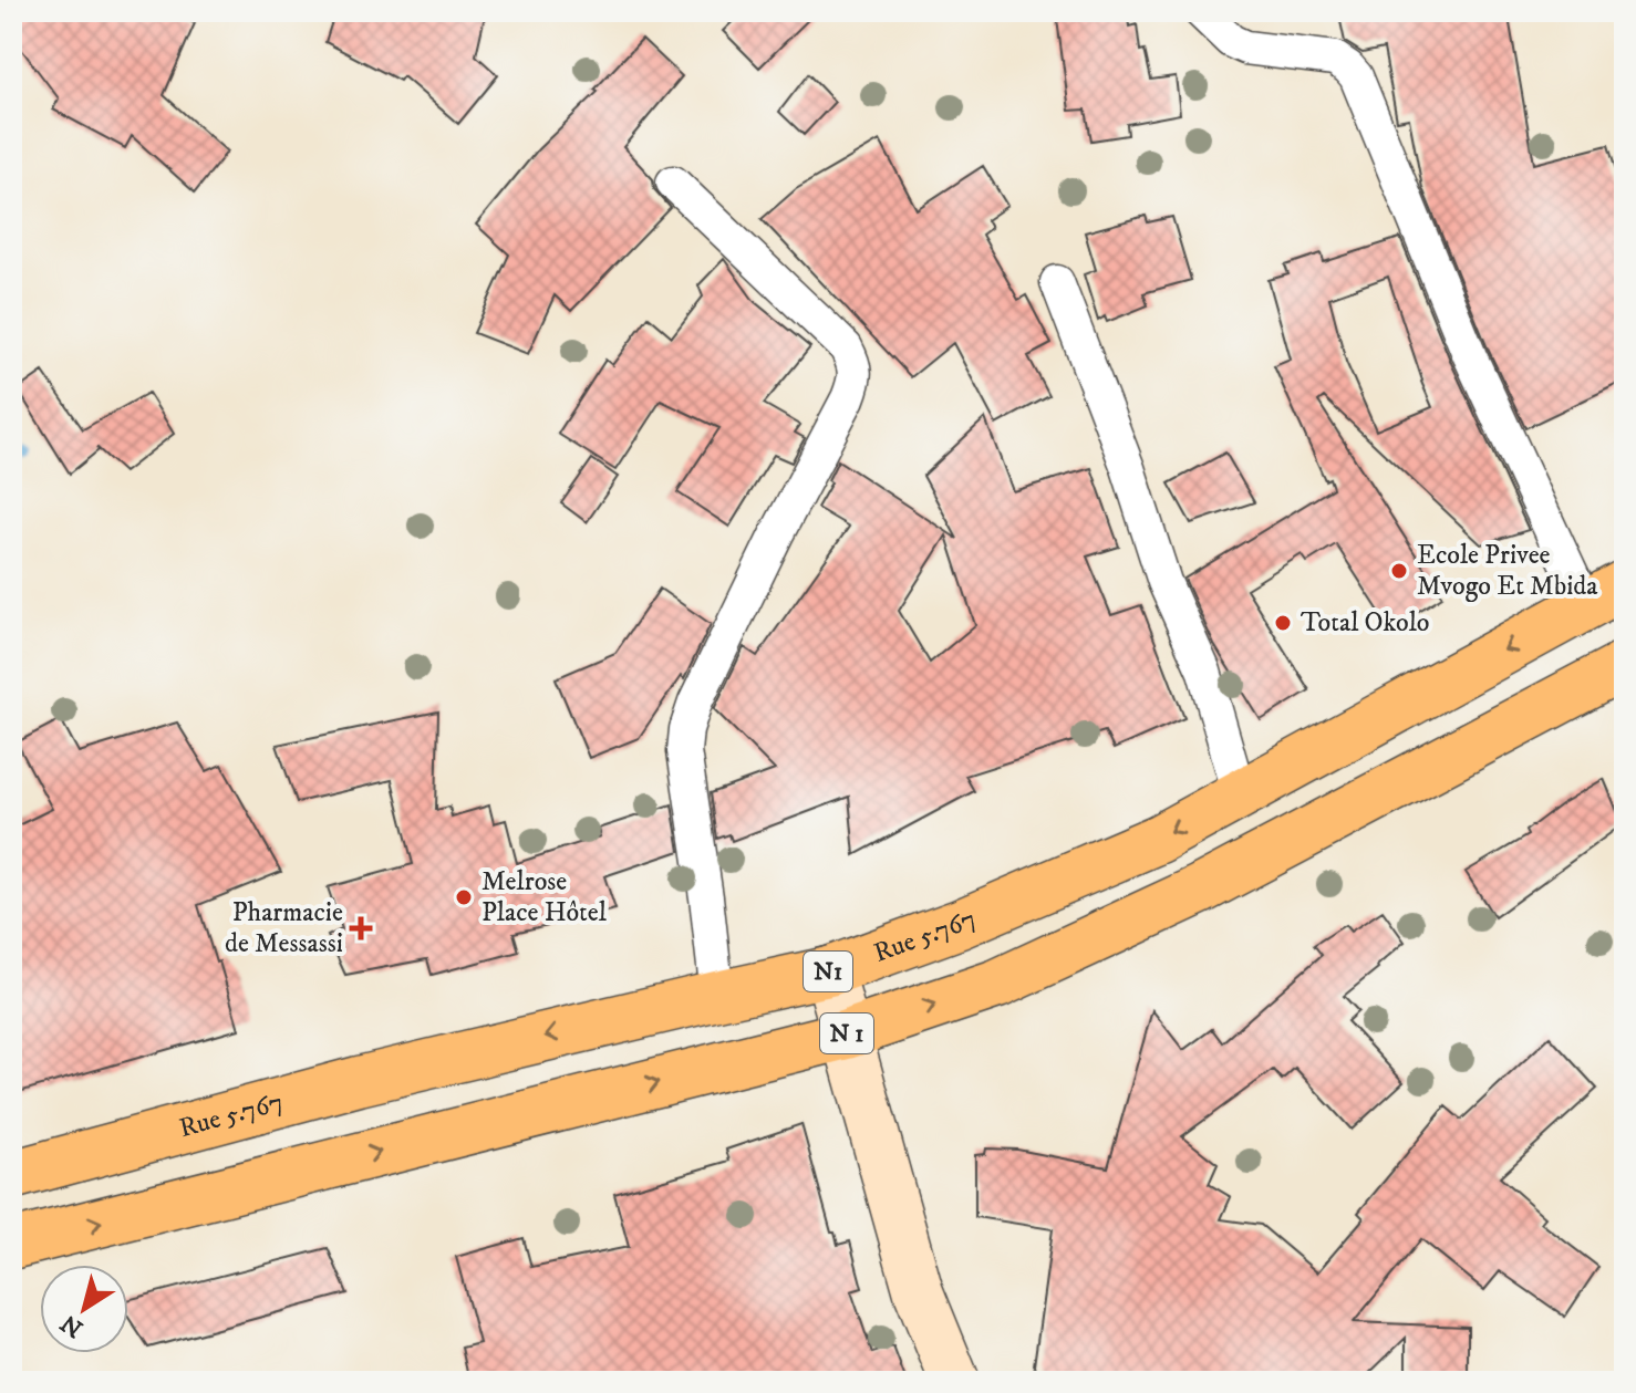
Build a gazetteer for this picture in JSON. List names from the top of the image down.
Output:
{
  "streets": {
    "highway": ["Rue 5.767", "N1", "N 1"]
  },
  "places": {
    "other": ["Ecole Privee Mvogo Et Mbida", "Total Okolo", "Melrose Place Hôtel"],
    "health": ["Pharmacie de Messassi"]
  },
  "north": "bottom left"
}
